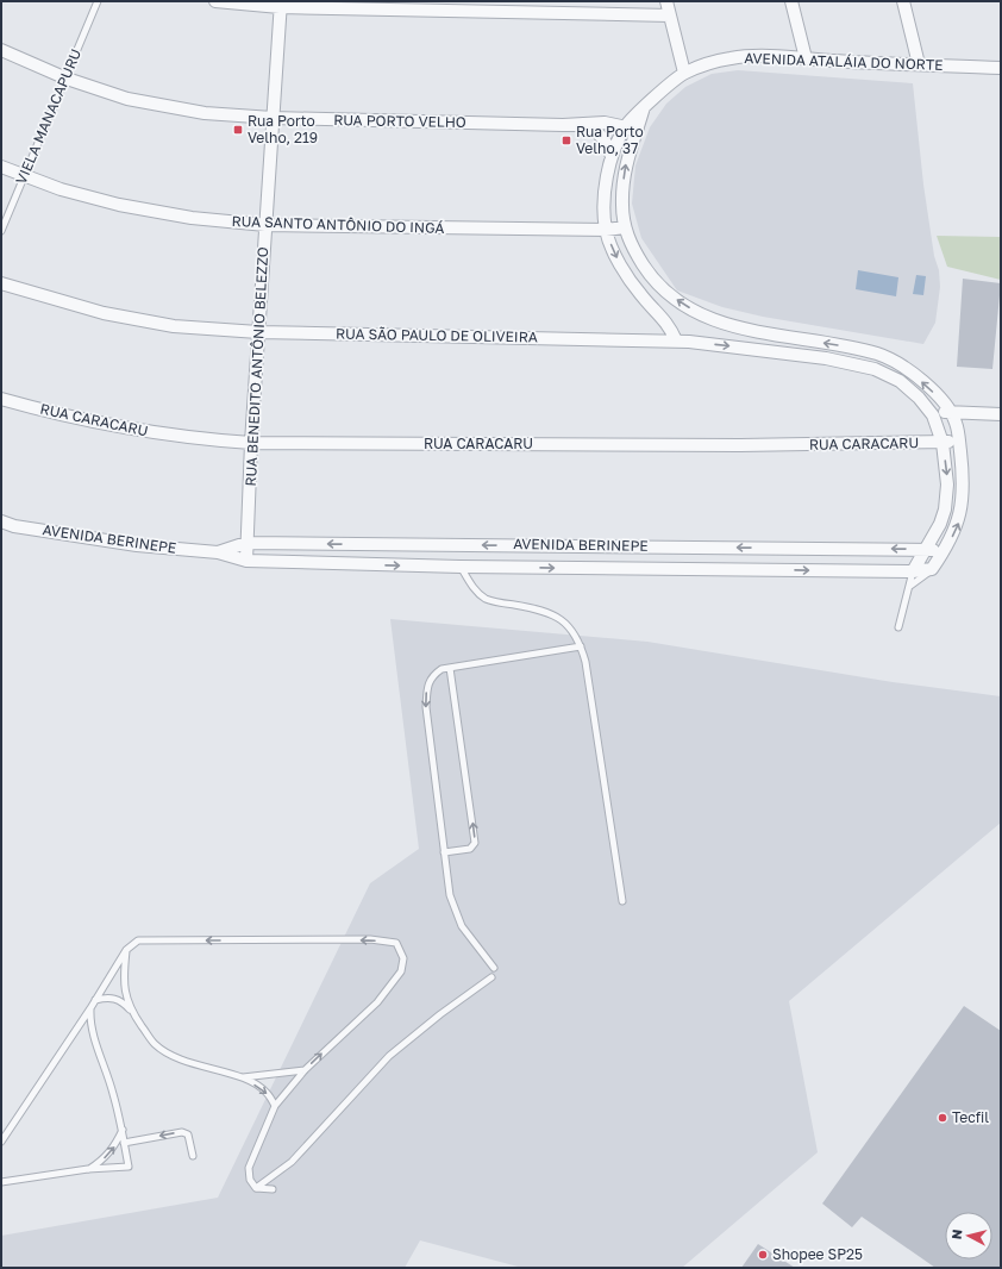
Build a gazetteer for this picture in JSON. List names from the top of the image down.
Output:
{
  "streets": {
    "street": [
      "AVENIDA ATALÁIA DO NORTE",
      "RUA PORTO VELHO",
      "RUA SANTO ANTÔNIO DO INGÁ",
      "RUA SÃO PAULO DE OLIVEIRA",
      "RUA BENEDITO ANTÔNIO BELEZZO",
      "RUA CARACARU",
      "AVENIDA BERINEPE"
    ],
    "lane": ["VIELA MANACAPURU"]
  },
  "crossings": [
    ["AVENIDA ATALÁIA DO NORTE", "RUA PORTO VELHO"],
    ["AVENIDA ATALÁIA DO NORTE", "RUA SANTO ANTÔNIO DO INGÁ"],
    ["AVENIDA ATALÁIA DO NORTE", "RUA SÃO PAULO DE OLIVEIRA"],
    ["VIELA MANACAPURU", "RUA PORTO VELHO"],
    ["VIELA MANACAPURU", "RUA SANTO ANTÔNIO DO INGÁ"],
    ["RUA PORTO VELHO", "RUA BENEDITO ANTÔNIO BELEZZO"],
    ["RUA SANTO ANTÔNIO DO INGÁ", "RUA BENEDITO ANTÔNIO BELEZZO"],
    ["RUA SÃO PAULO DE OLIVEIRA", "RUA BENEDITO ANTÔNIO BELEZZO"],
    ["RUA BENEDITO ANTÔNIO BELEZZO", "RUA CARACARU"],
    ["RUA BENEDITO ANTÔNIO BELEZZO", "AVENIDA BERINEPE"]
  ],
  "places": {
    "transit": ["Rua Porto Velho, 219", "Rua Porto Velho, 37"],
    "other": ["Tecfil", "Shopee SP25"]
  },
  "north": "left"
}
